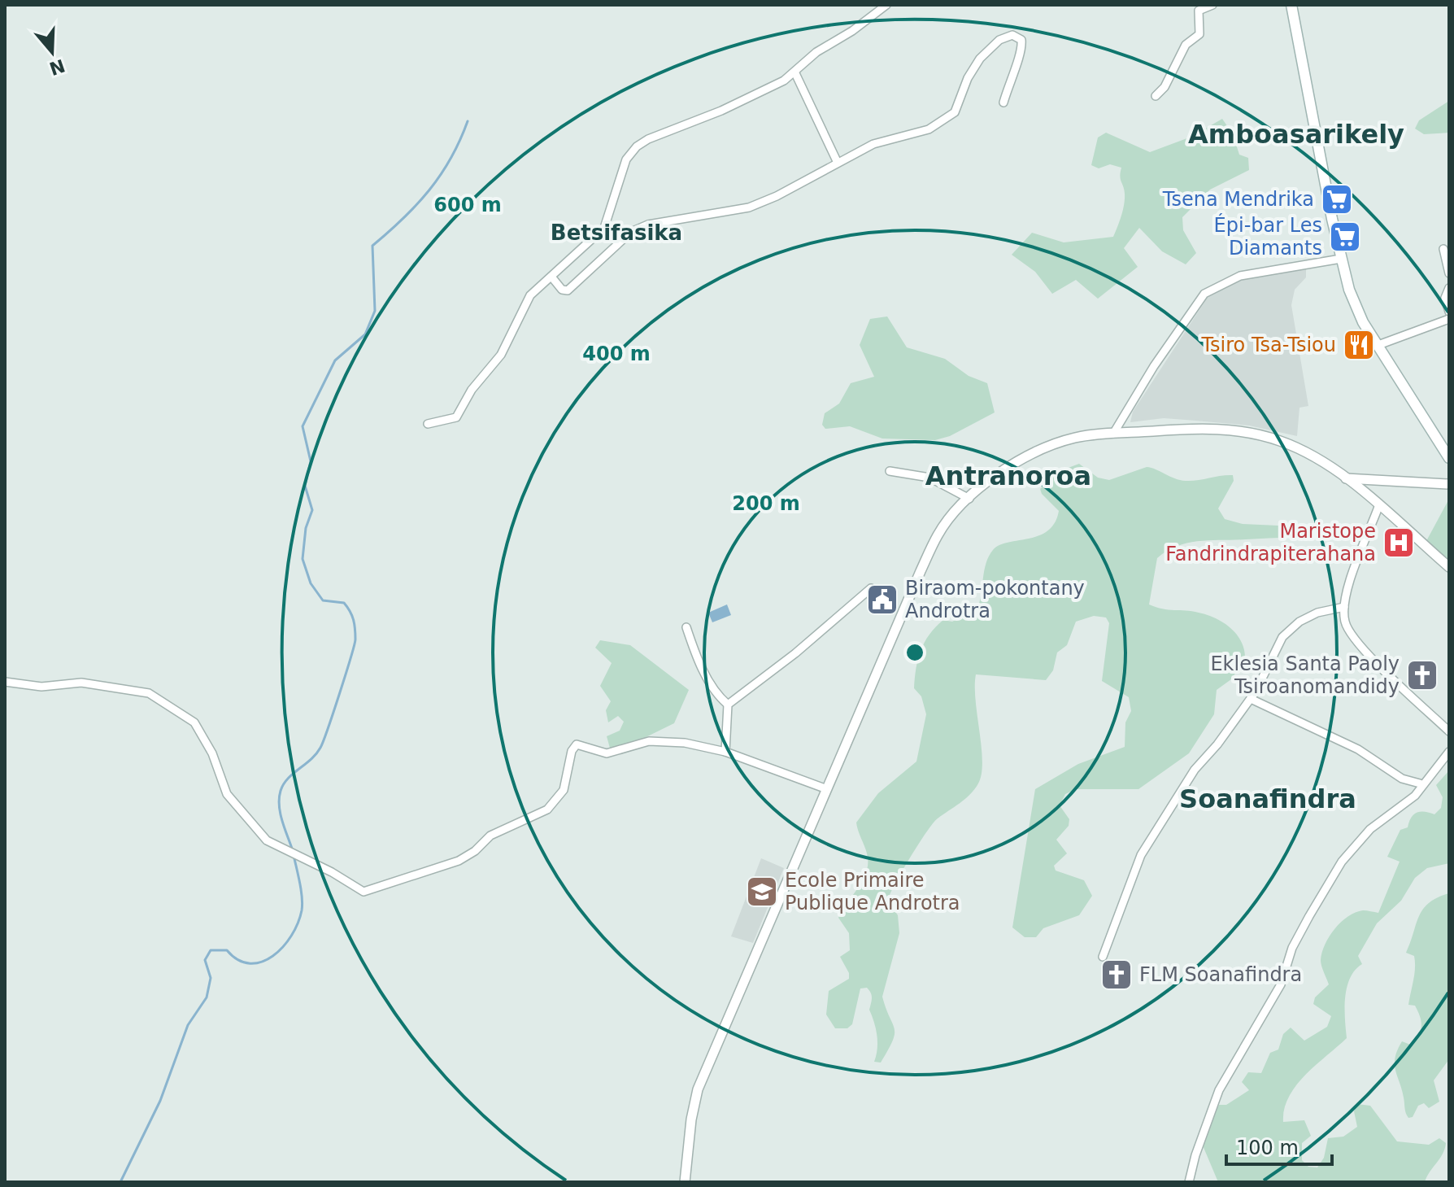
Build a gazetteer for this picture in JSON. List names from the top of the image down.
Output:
{
  "districts": [
    "Amboasarikely",
    "Betsifasika",
    "Antranoroa",
    "Soanafindra"
  ],
  "places": {
    "supermarket": ["Tsena Mendrika", "Épi-bar Les Diamants"],
    "restaurant": ["Tsiro Tsa-Tsiou"],
    "hospital": ["Maristope Fandrindrapiterahana"],
    "public building": ["Biraom-pokontany Androtra"],
    "church": ["Eklesia Santa Paoly Tsiroanomandidy", "FLM Soanafindra"],
    "school or university": ["Ecole Primaire Publique Androtra"]
  },
  "scale_bar": "100 m",
  "north": "bottom",
  "rings": ["600 m", "400 m", "200 m"]
}
